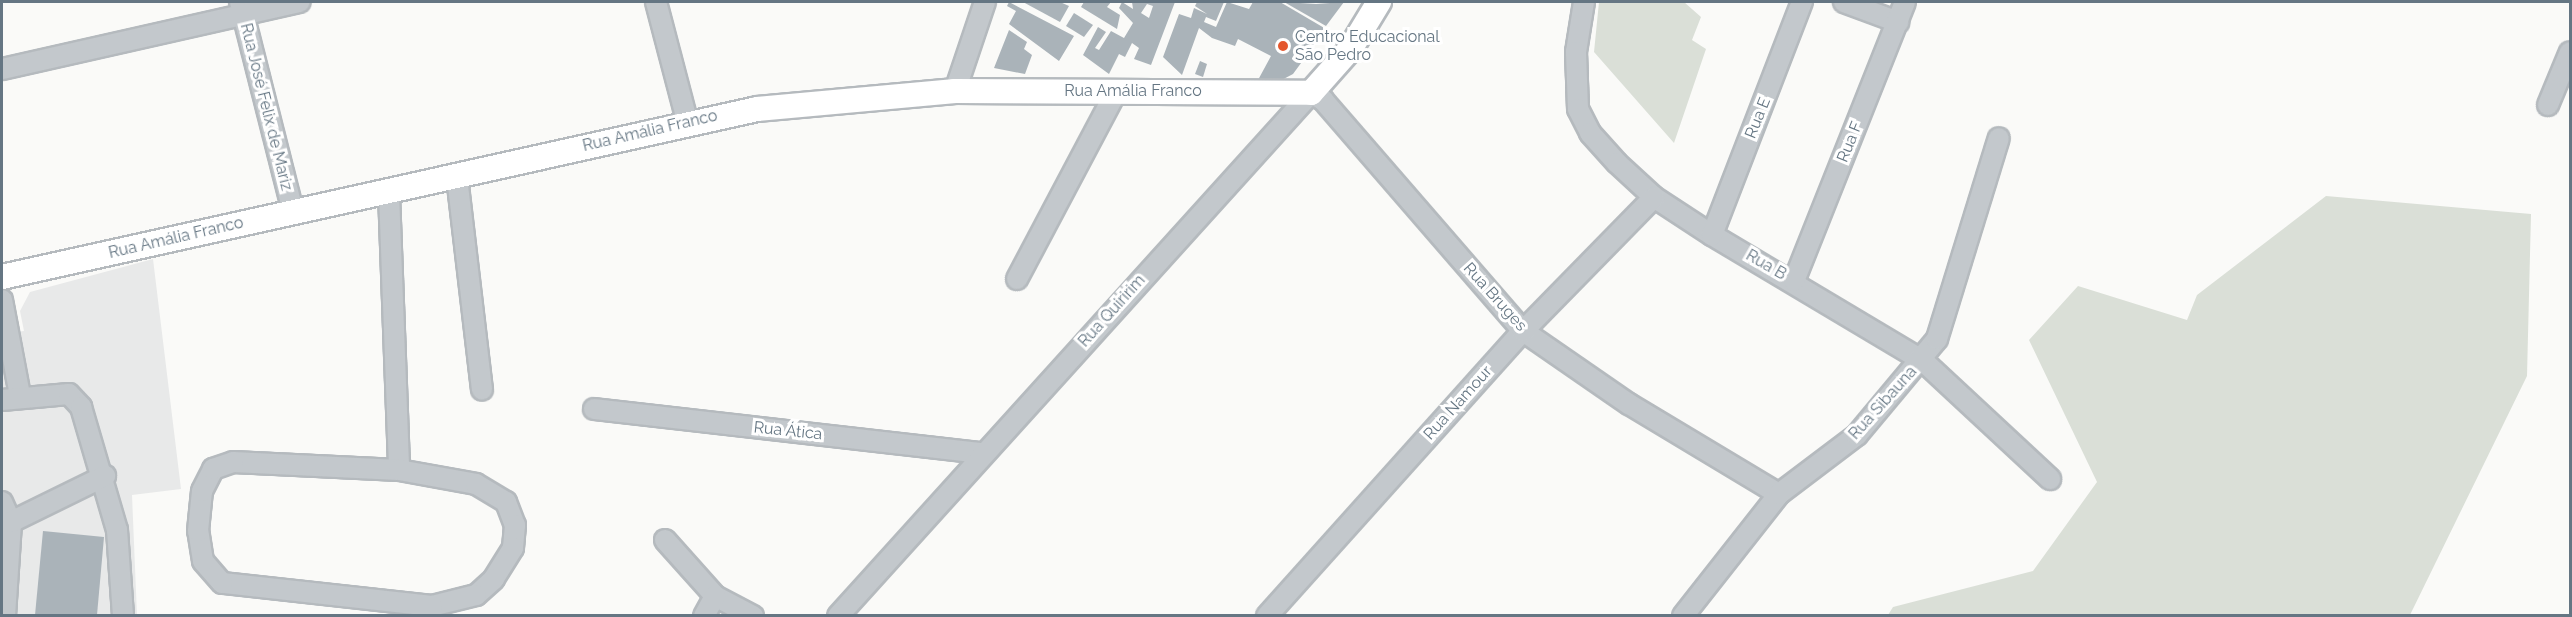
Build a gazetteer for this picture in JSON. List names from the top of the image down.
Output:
{
  "streets": {
    "main road": ["Rua Amália Franco", "Rua Quiririm"],
    "street": [
      "Rua José Felix de Mariz",
      "Rua E",
      "Rua F",
      "Rua B",
      "Rua Bruges",
      "Rua Namour",
      "Rua Sibauna",
      "Rua Ática"
    ]
  },
  "crossings": [
    ["Rua Amália Franco", "Rua José Felix de Mariz"],
    ["Rua Amália Franco", "Rua Bruges"],
    ["Rua Amália Franco", "Rua Quiririm"],
    ["Rua E", "Rua B"],
    ["Rua F", "Rua B"],
    ["Rua B", "Rua Namour"],
    ["Rua B", "Rua Sibauna"],
    ["Rua Bruges", "Rua Quiririm"],
    ["Rua Bruges", "Rua Namour"],
    ["Rua Bruges", "Rua Sibauna"],
    ["Rua Quiririm", "Rua Ática"]
  ],
  "places": ["Centro Educacional São Pedro"]
}
